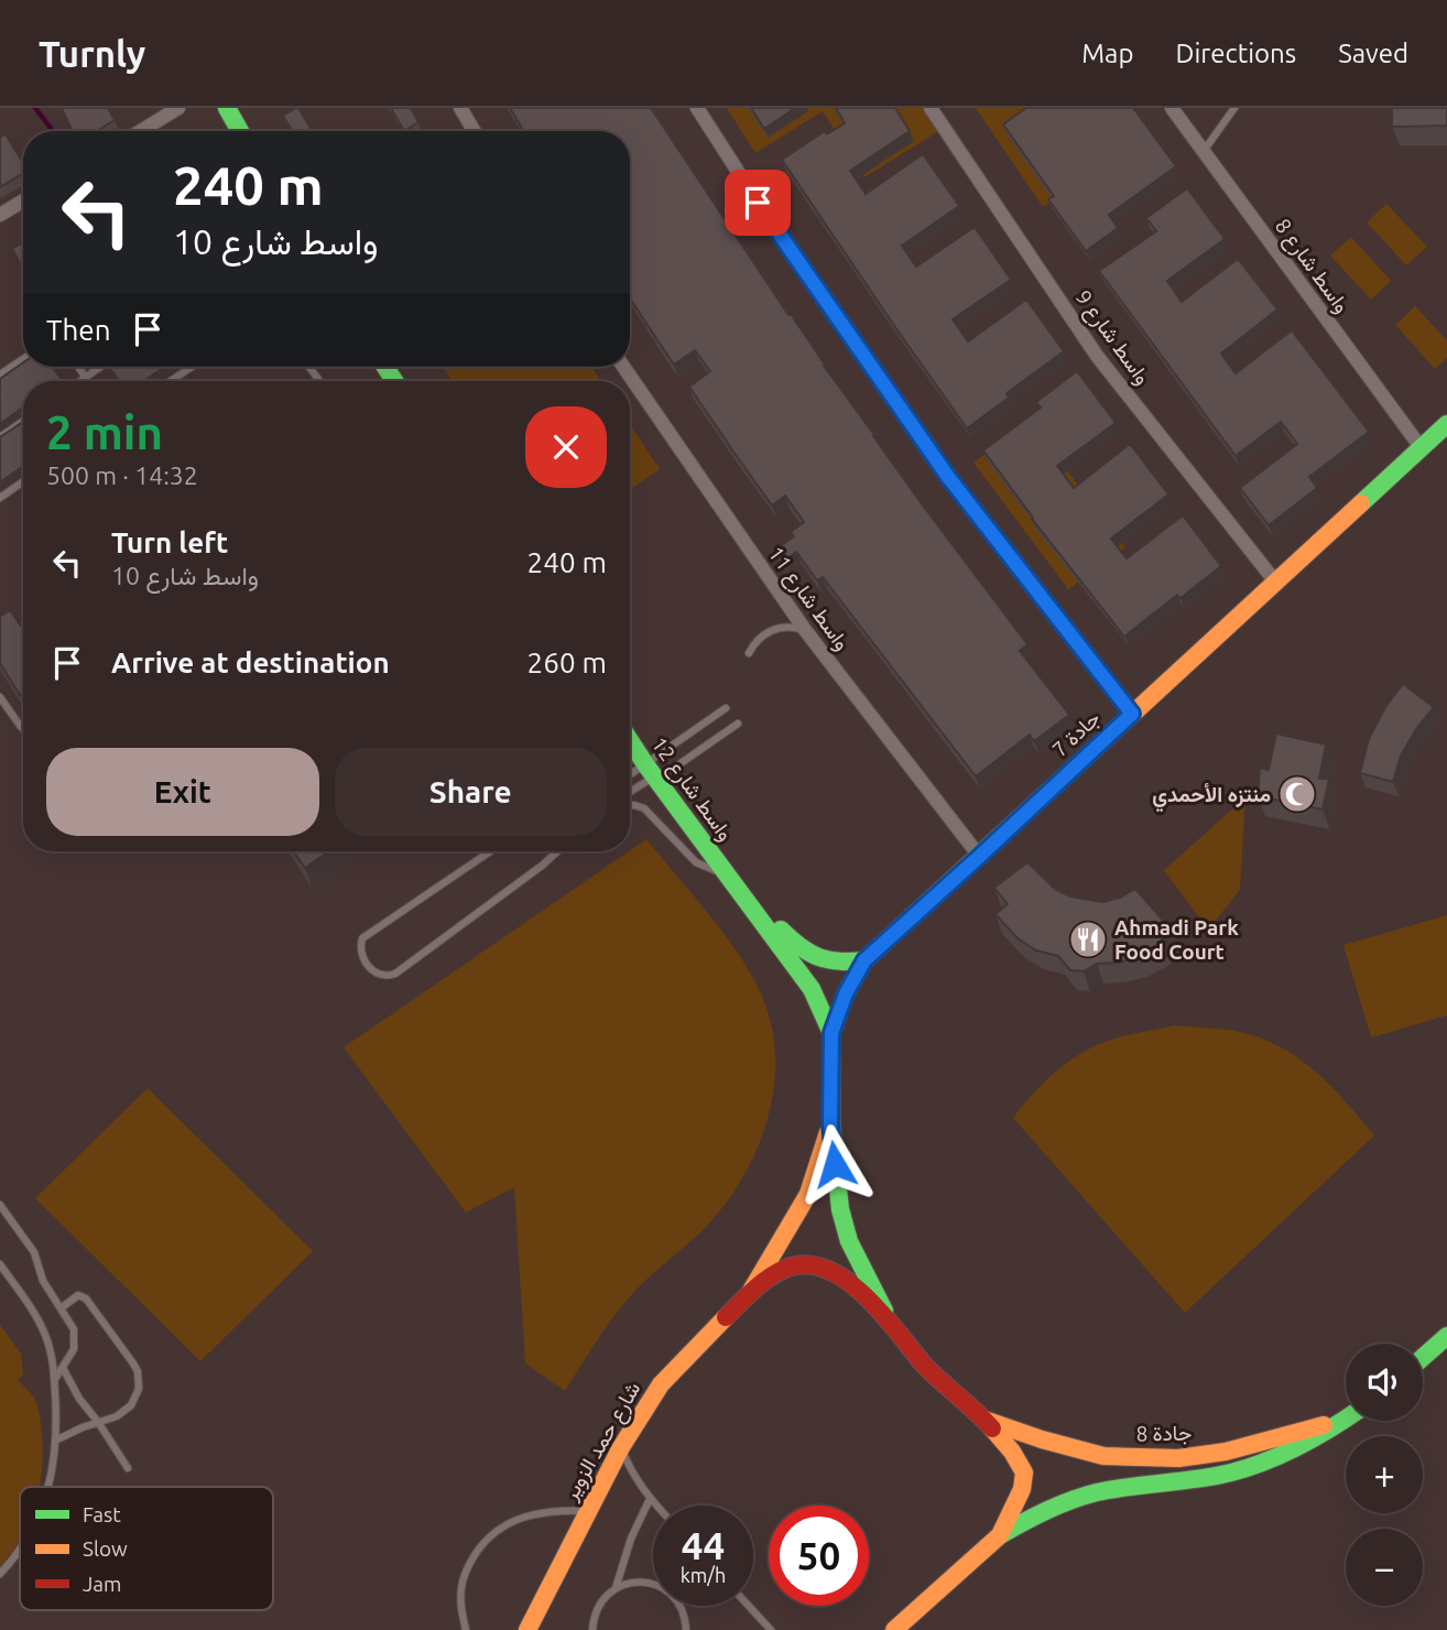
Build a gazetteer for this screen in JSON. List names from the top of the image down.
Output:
{
  "streets": {
    "main road": [
      "جادة 7",
      "واسط شارع 12",
      "جادة 8",
      "شارع حمد الزوير"
    ],
    "street": ["واسط شارع 8", "واسط شارع 9", "واسط شارع 11"]
  },
  "crossings": [
    ["واسط شارع 8", "جادة 7"],
    ["واسط شارع 9", "جادة 7"],
    ["واسط شارع 11", "جادة 7"],
    ["جادة 7", "واسط شارع 12"],
    ["جادة 7", "شارع حمد الزوير"]
  ],
  "places": {
    "mosque": ["منتزه الأحمدي"],
    "restaurant": ["Ahmadi Park Food Court"]
  },
  "legend": ["Fast", "Slow", "Jam"],
  "page": {
    "header": "Turnly",
    "nav": ["Map", "Directions", "Saved"],
    "turn": ["240 m", "واسط شارع 10"],
    "then": "Then",
    "heading": ["2 min", "500 m · 14:32"],
    "list": [
      {
        "name": "Turn left",
        "note": "واسط شارع 10",
        "value": "240 m"
      },
      {
        "name": "Arrive at destination",
        "value": "260 m"
      }
    ],
    "buttons": ["Exit", "Share"],
    "map_buttons": ["+", "−"],
    "speed": "44 km/h",
    "limit": "50"
  }
}
